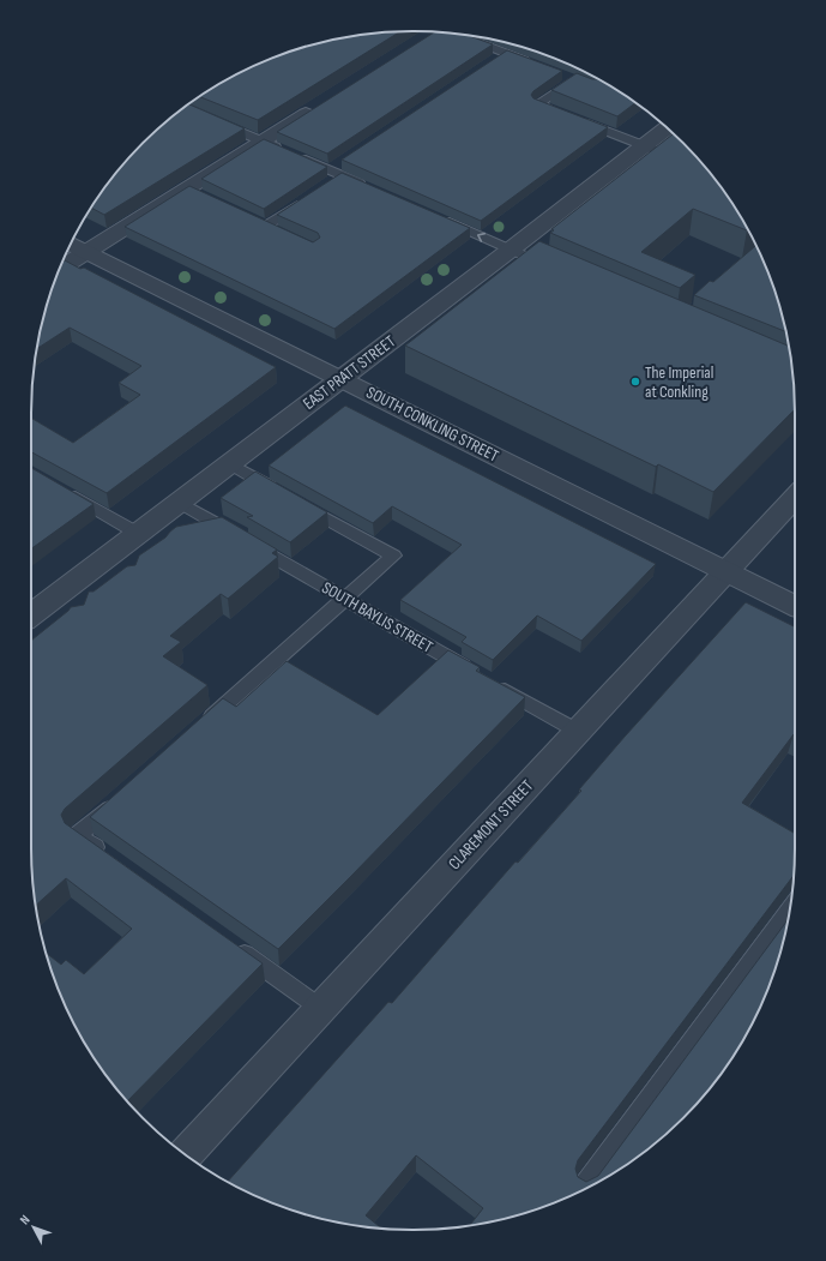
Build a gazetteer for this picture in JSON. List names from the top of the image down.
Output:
{
  "streets": {
    "street": ["EAST PRATT STREET", "SOUTH CONKLING STREET", "CLAREMONT STREET"],
    "lane": ["SOUTH BAYLIS STREET"]
  },
  "crossings": [
    ["EAST PRATT STREET", "SOUTH CONKLING STREET"],
    ["EAST PRATT STREET", "SOUTH BAYLIS STREET"],
    ["SOUTH CONKLING STREET", "CLAREMONT STREET"]
  ],
  "places": ["The Imperial at Conkling"],
  "north": "top left"
}
